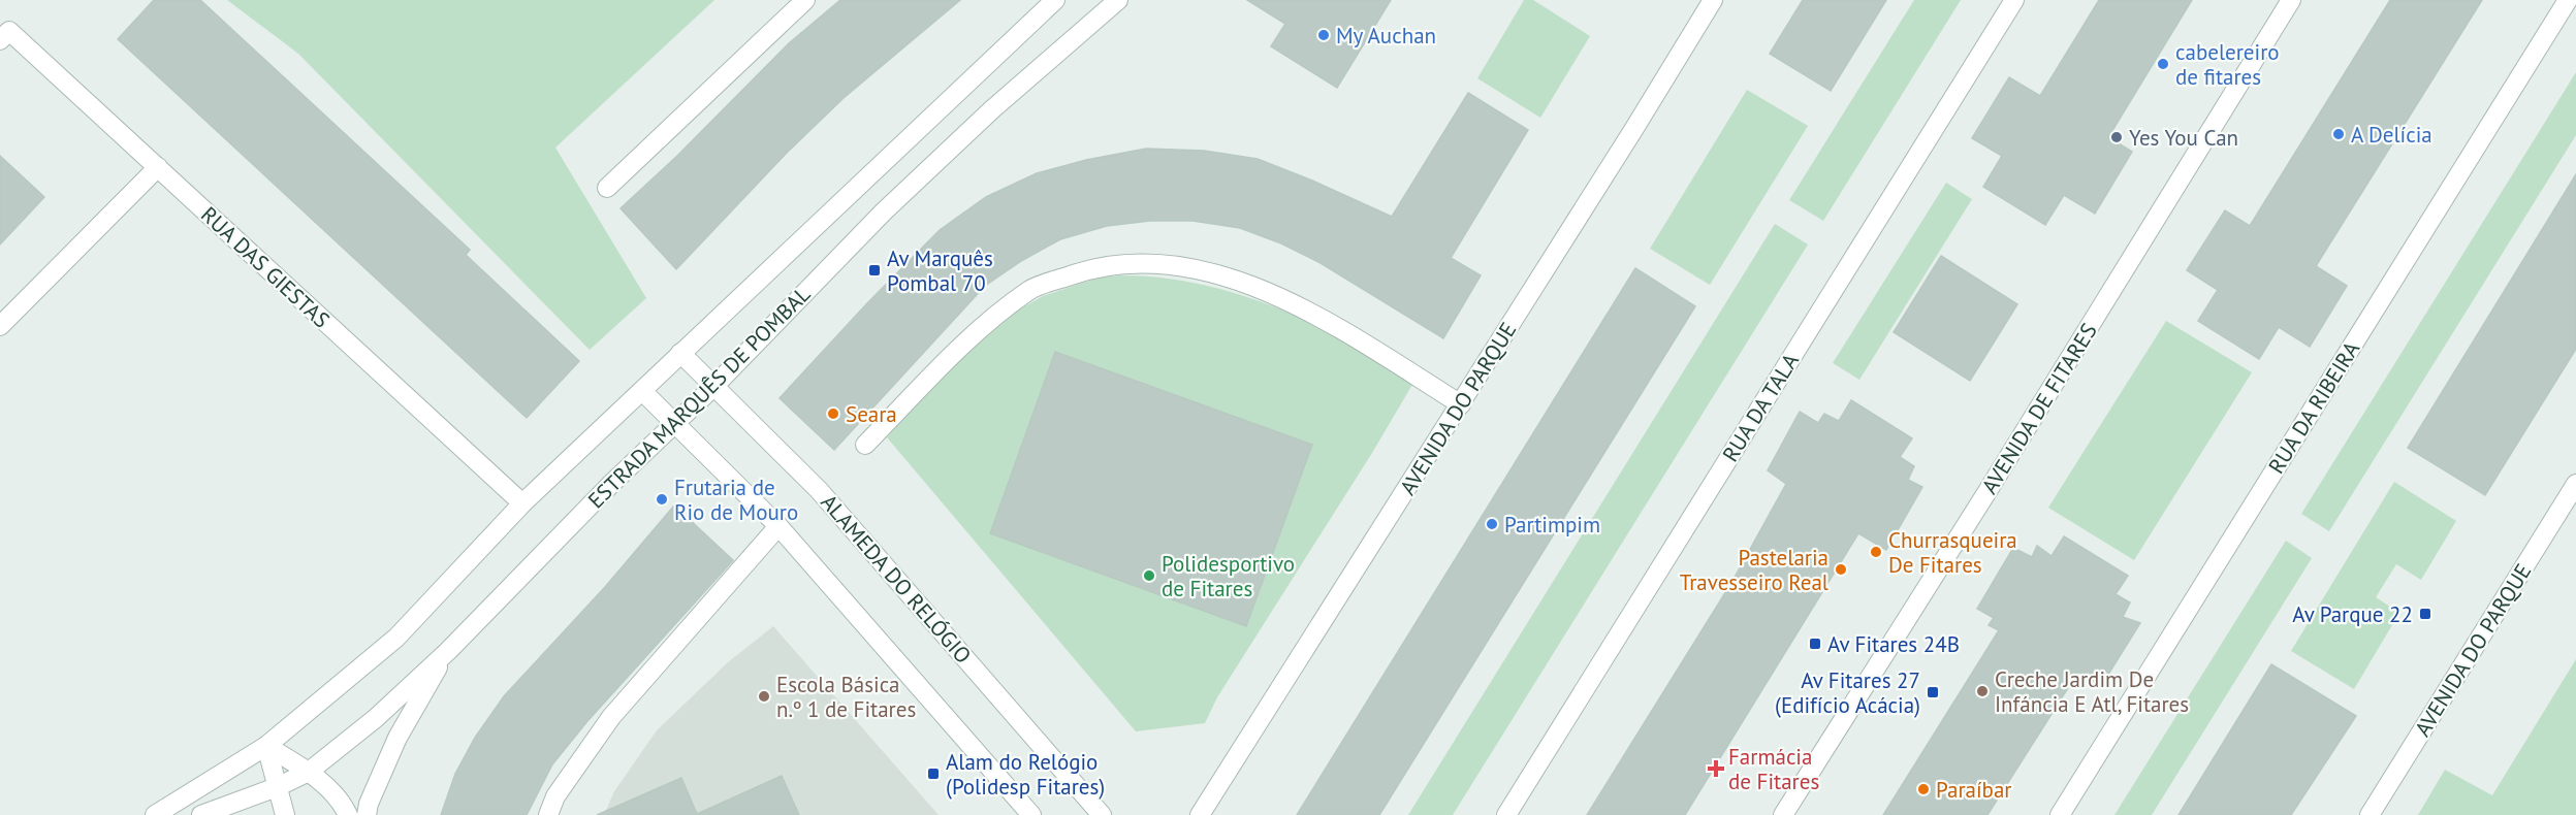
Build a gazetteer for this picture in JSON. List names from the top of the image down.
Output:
{
  "streets": {
    "street": [
      "RUA DAS GIESTAS",
      "ESTRADA MARQUÊS DE POMBAL",
      "RUA DA TALA",
      "RUA DA RIBEIRA",
      "AVENIDA DO PARQUE",
      "AVENIDA DE FITARES",
      "ALAMEDA DO RELÓGIO"
    ]
  },
  "crossings": [
    ["RUA DAS GIESTAS", "ESTRADA MARQUÊS DE POMBAL"],
    ["ESTRADA MARQUÊS DE POMBAL", "ALAMEDA DO RELÓGIO"]
  ],
  "places": {
    "other": [
      "My Auchan",
      "cabelereiro de fitares",
      "A Delícia",
      "Yes You Can",
      "Seara",
      "Frutaria de Rio de Mouro",
      "Partimpim",
      "Churrasqueira De Fitares",
      "Pastelaria Travesseiro Real",
      "Polidesportivo de Fitares",
      "Creche Jardim De Infáncia E Atl, Fitares",
      "Escola Básica n.º 1 de Fitares",
      "Paraíbar"
    ],
    "transit": [
      "Av Marquês Pombal 70",
      "Av Parque 22",
      "Av Fitares 24B",
      "Av Fitares 27 (Edifício Acácia)",
      "Alam do Relógio (Polidesp Fitares)"
    ],
    "health": ["Farmácia de Fitares"]
  }
}
